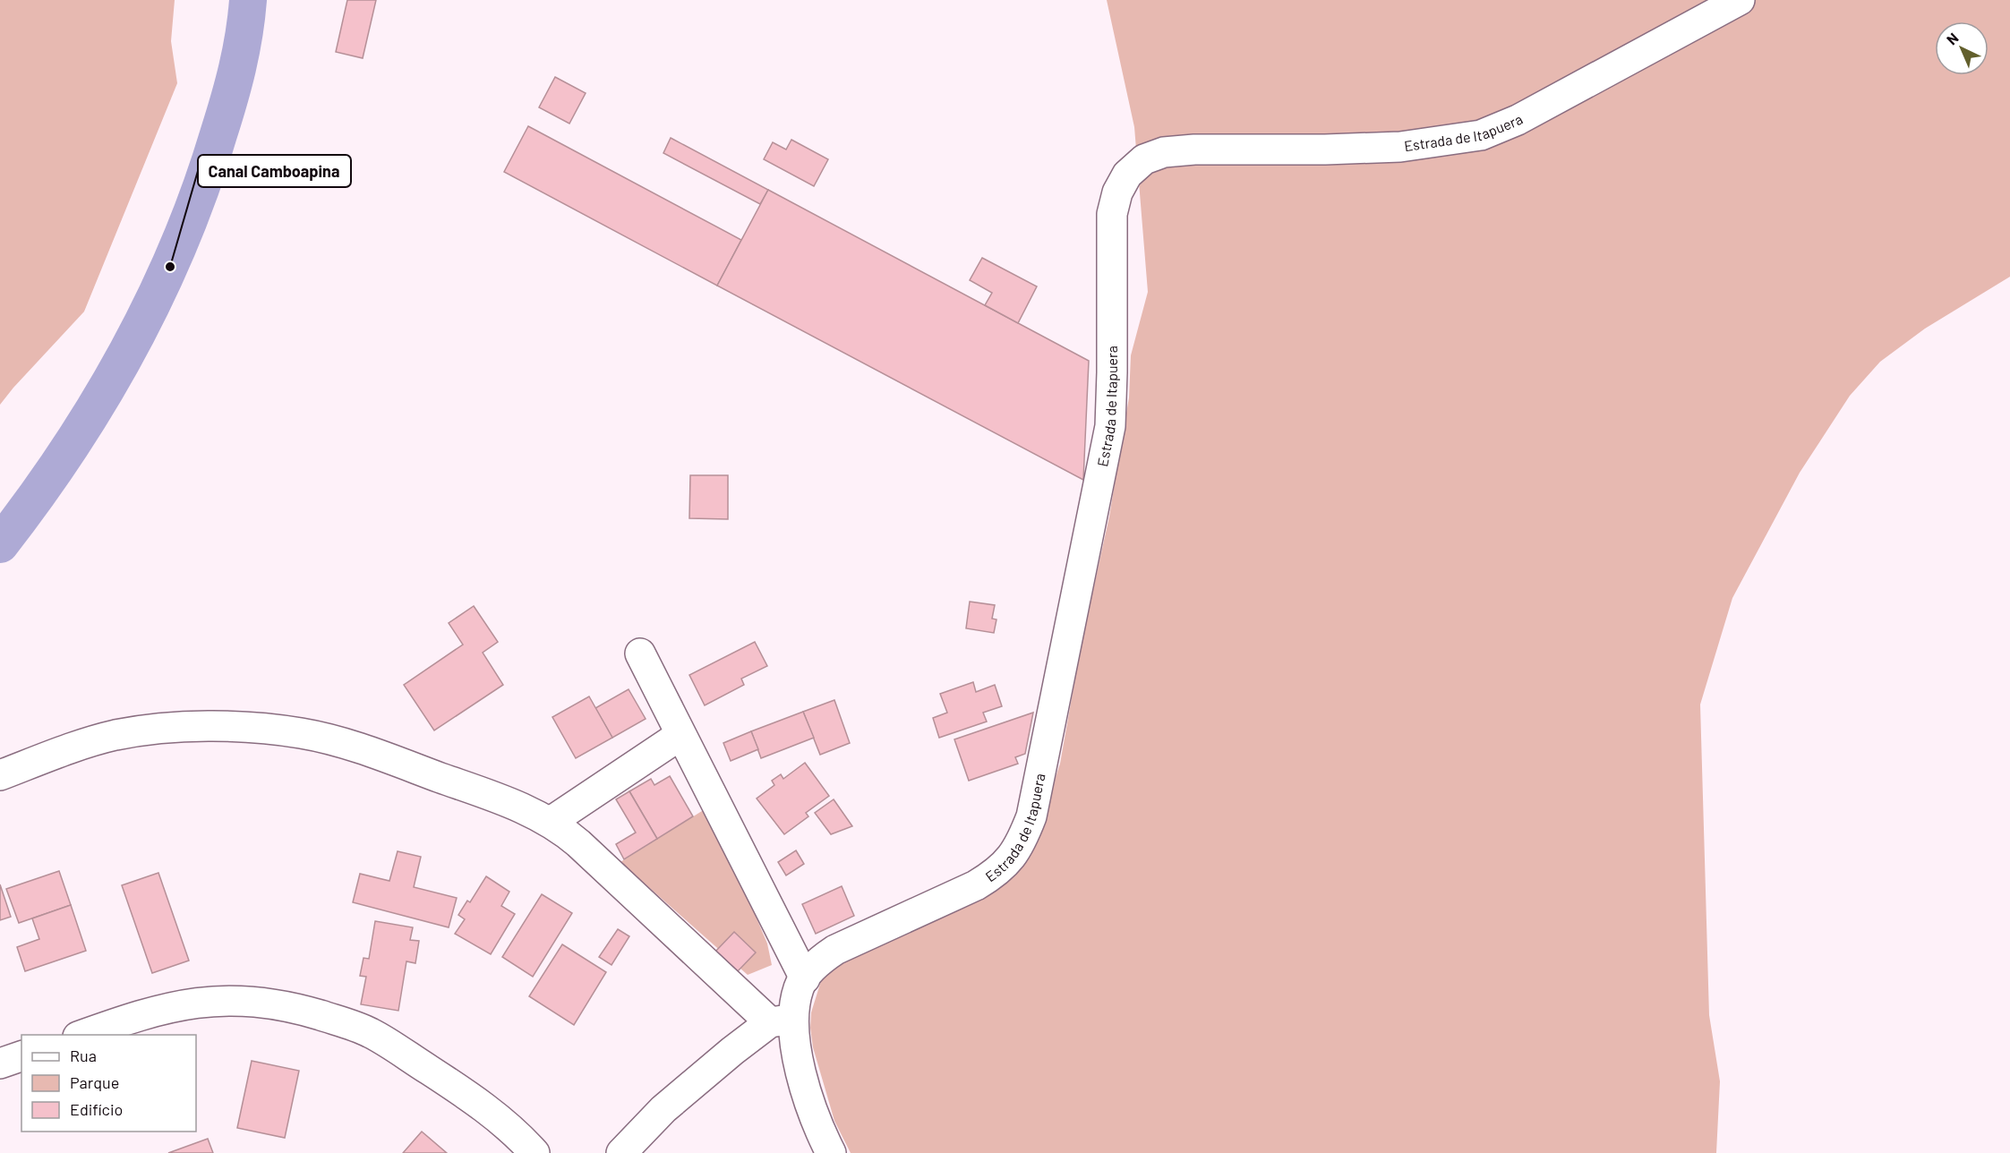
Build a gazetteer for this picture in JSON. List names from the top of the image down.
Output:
{
  "streets": {
    "street": ["Estrada de Itapuera"]
  },
  "places": ["Canal Camboapina"],
  "legend": ["Rua", "Parque", "Edifício"],
  "north": "top left"
}
